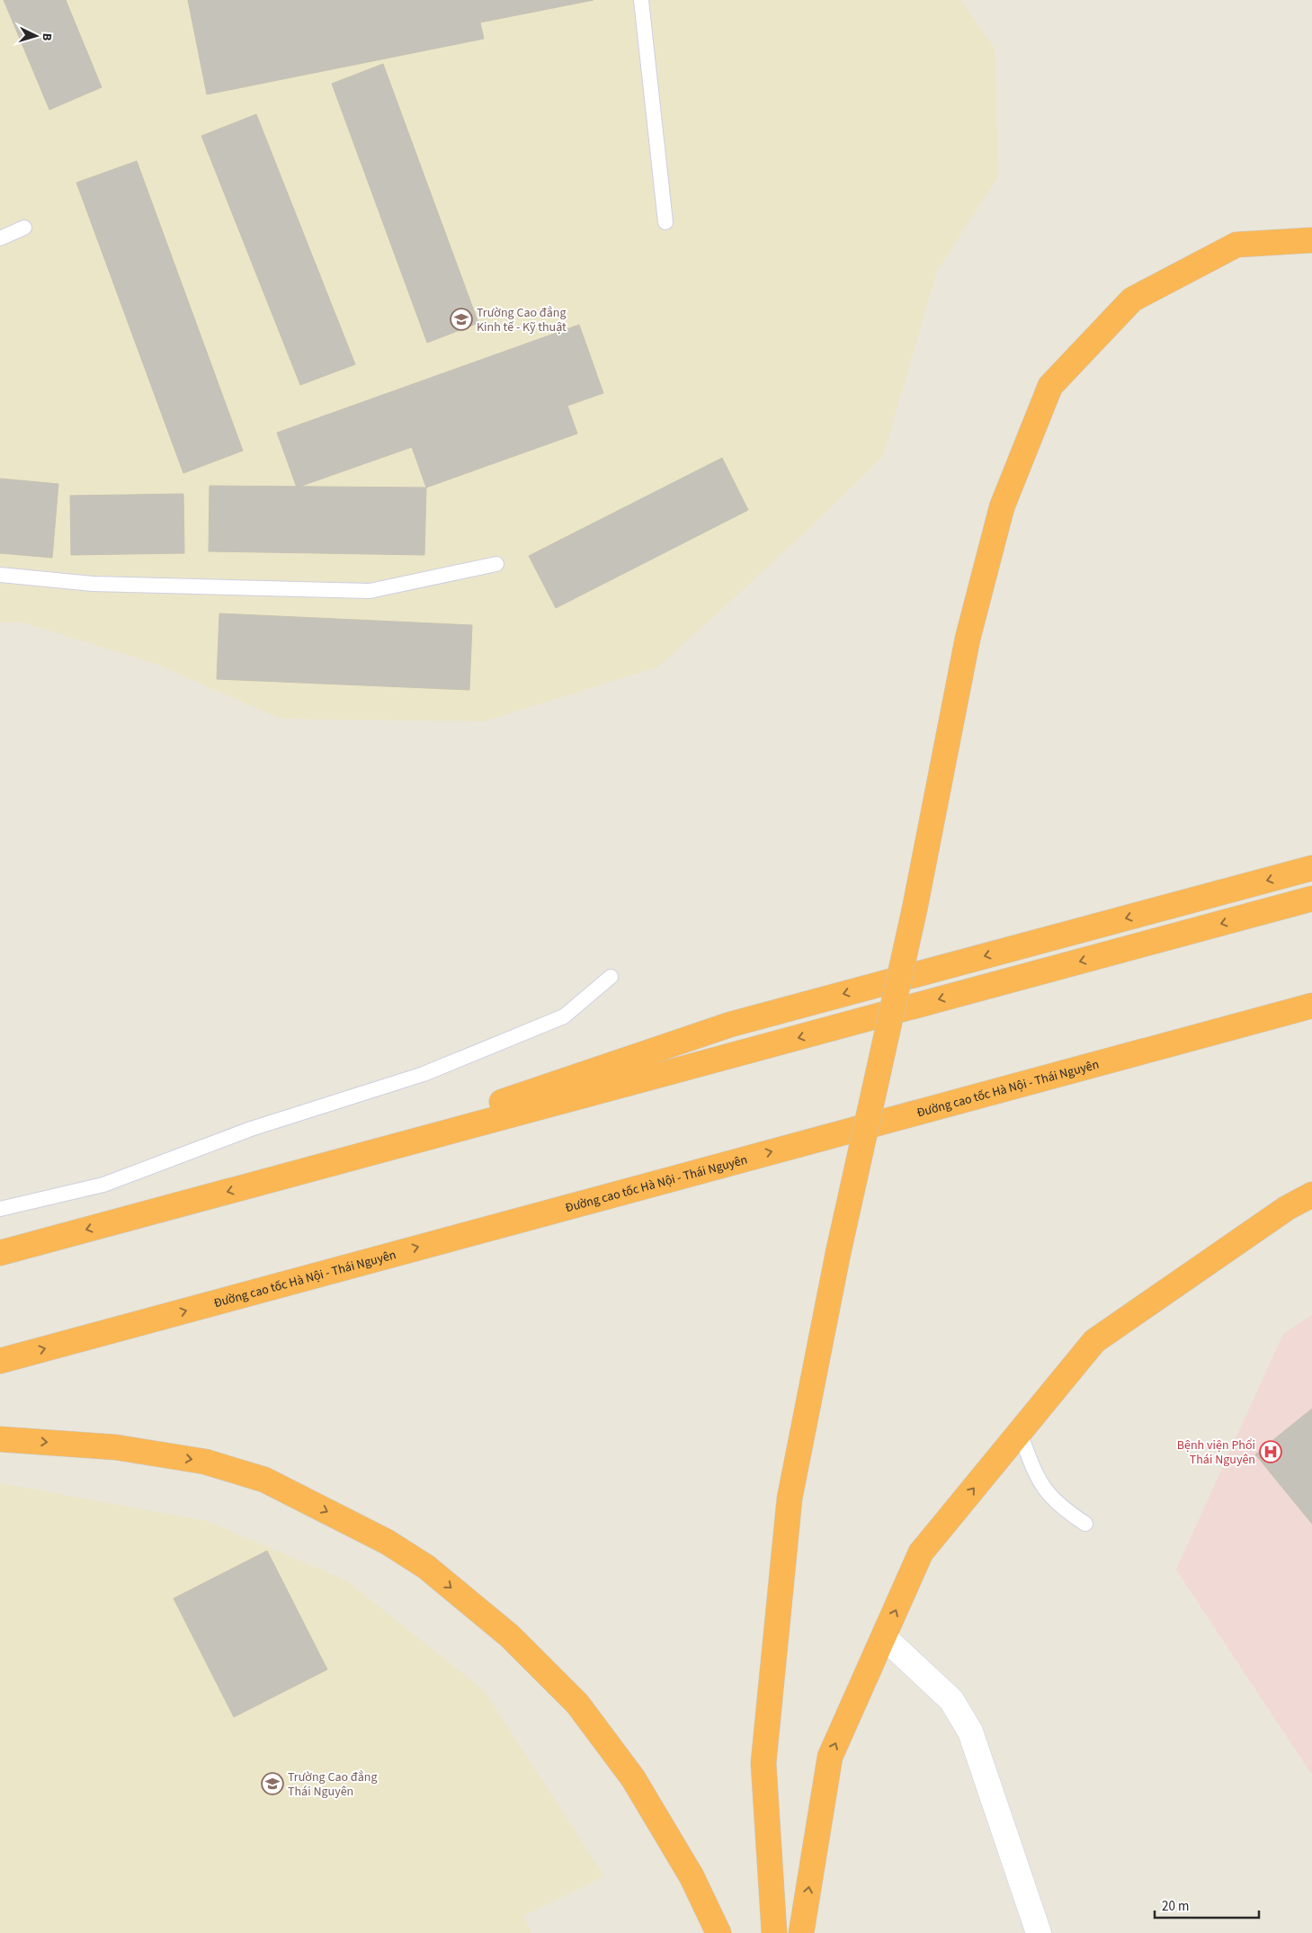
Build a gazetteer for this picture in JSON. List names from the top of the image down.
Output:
{
  "streets": {
    "highway": ["Đường cao tốc Hà Nội - Thái Nguyên"]
  },
  "places": {
    "school or university": ["Trường Cao đẳng Kinh tế - Kỹ thuật", "Trường Cao đẳng Thái Nguyên"],
    "hospital": ["Bệnh viện Phổi Thái Nguyên"]
  },
  "scale_bar": "20 m",
  "north": "right"
}
